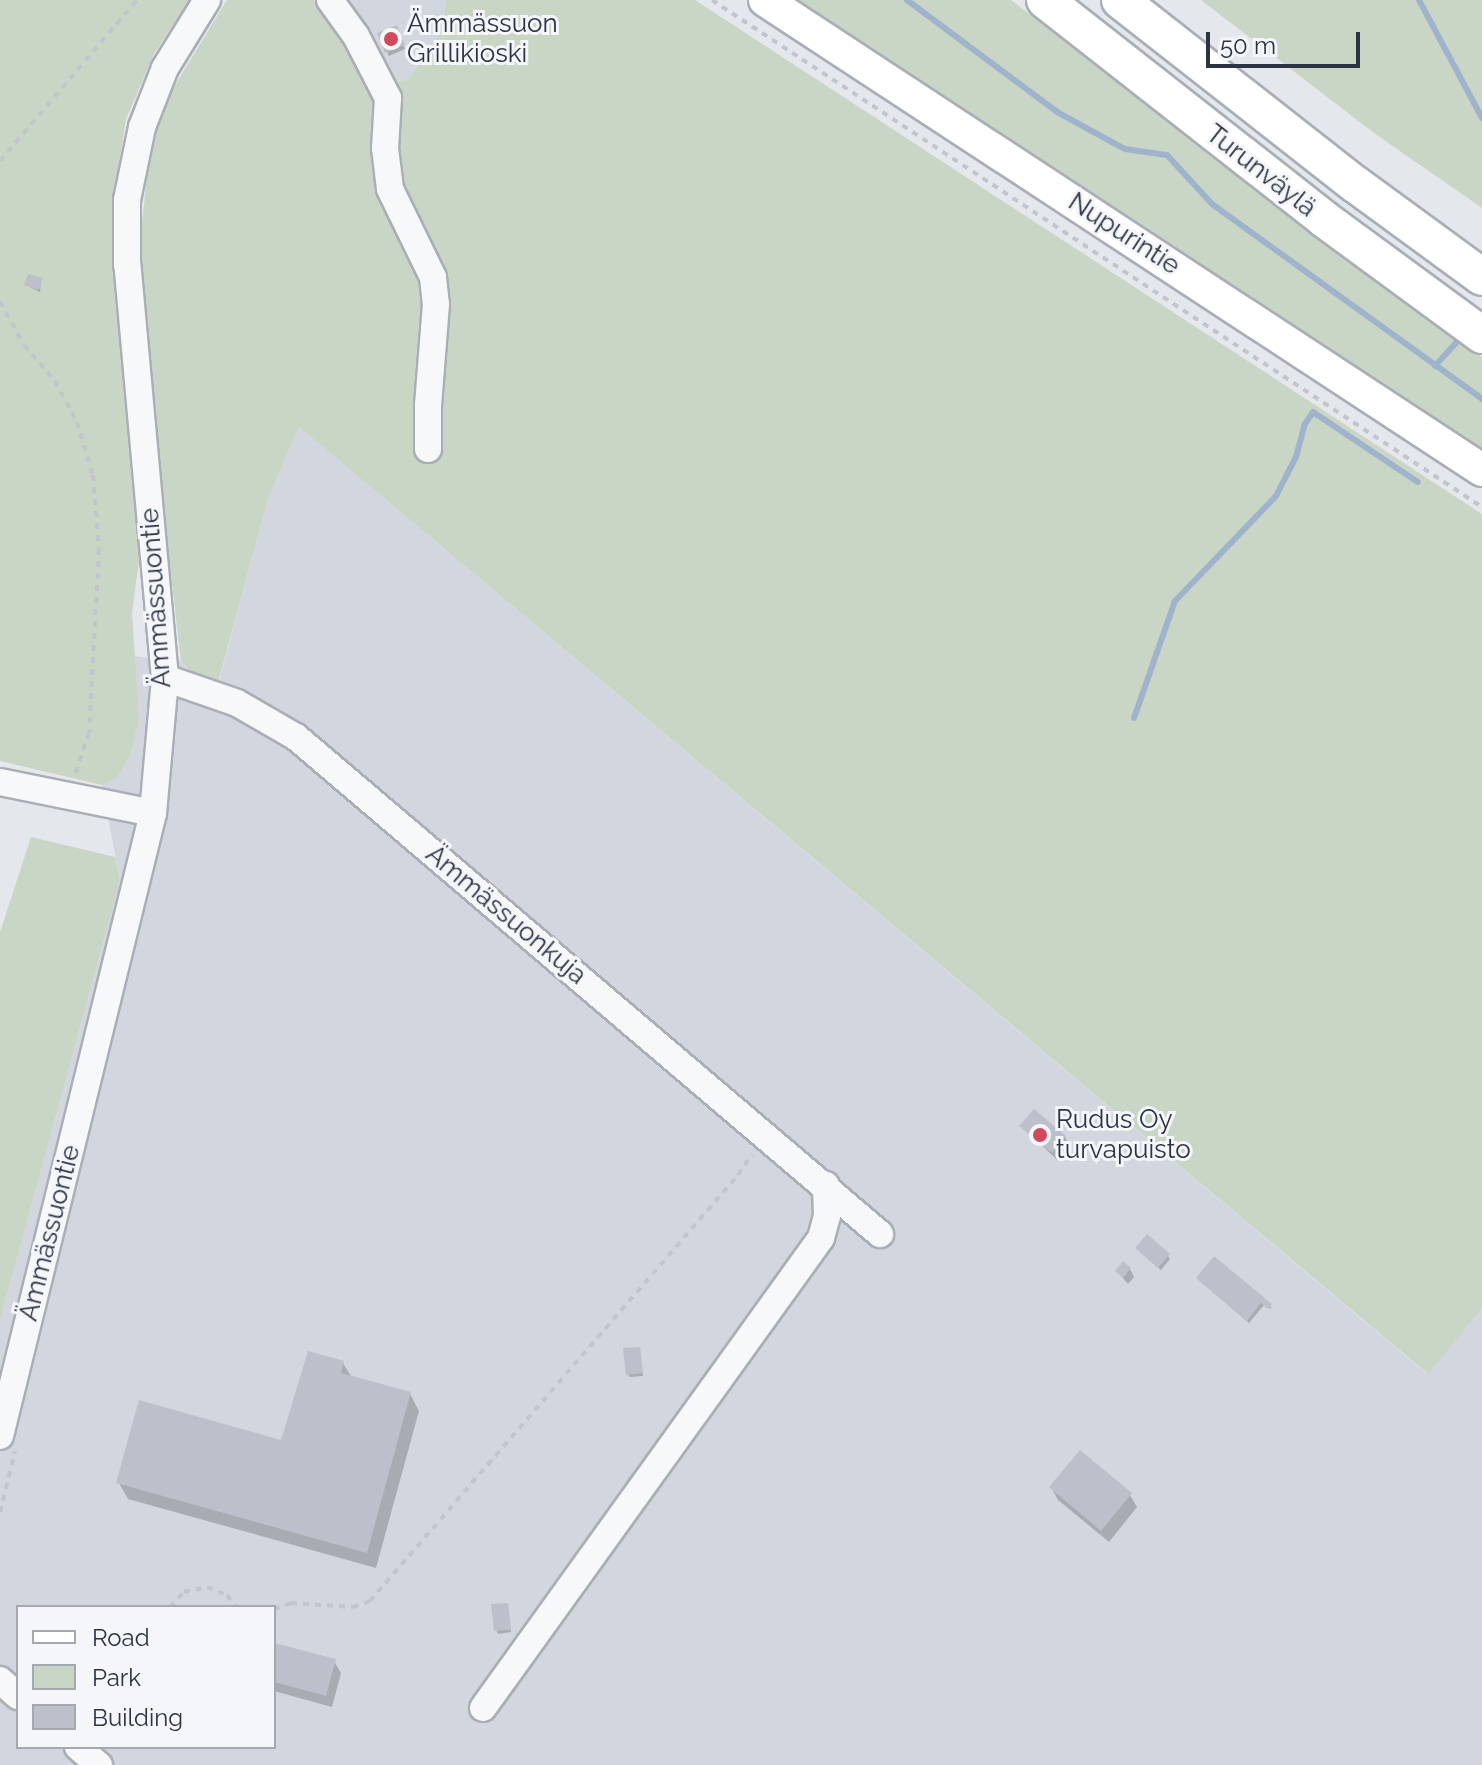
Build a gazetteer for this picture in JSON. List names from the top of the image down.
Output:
{
  "streets": {
    "highway": ["Turunväylä"],
    "main road": ["Nupurintie"],
    "street": ["Ämmässuontie", "Ämmässuonkuja"]
  },
  "crossings": [
    ["Ämmässuontie", "Ämmässuonkuja"]
  ],
  "places": ["Ämmässuon Grillikioski", "Rudus Oy turvapuisto"],
  "legend": ["Road", "Park", "Building"],
  "scale_bar": "50 m"
}
